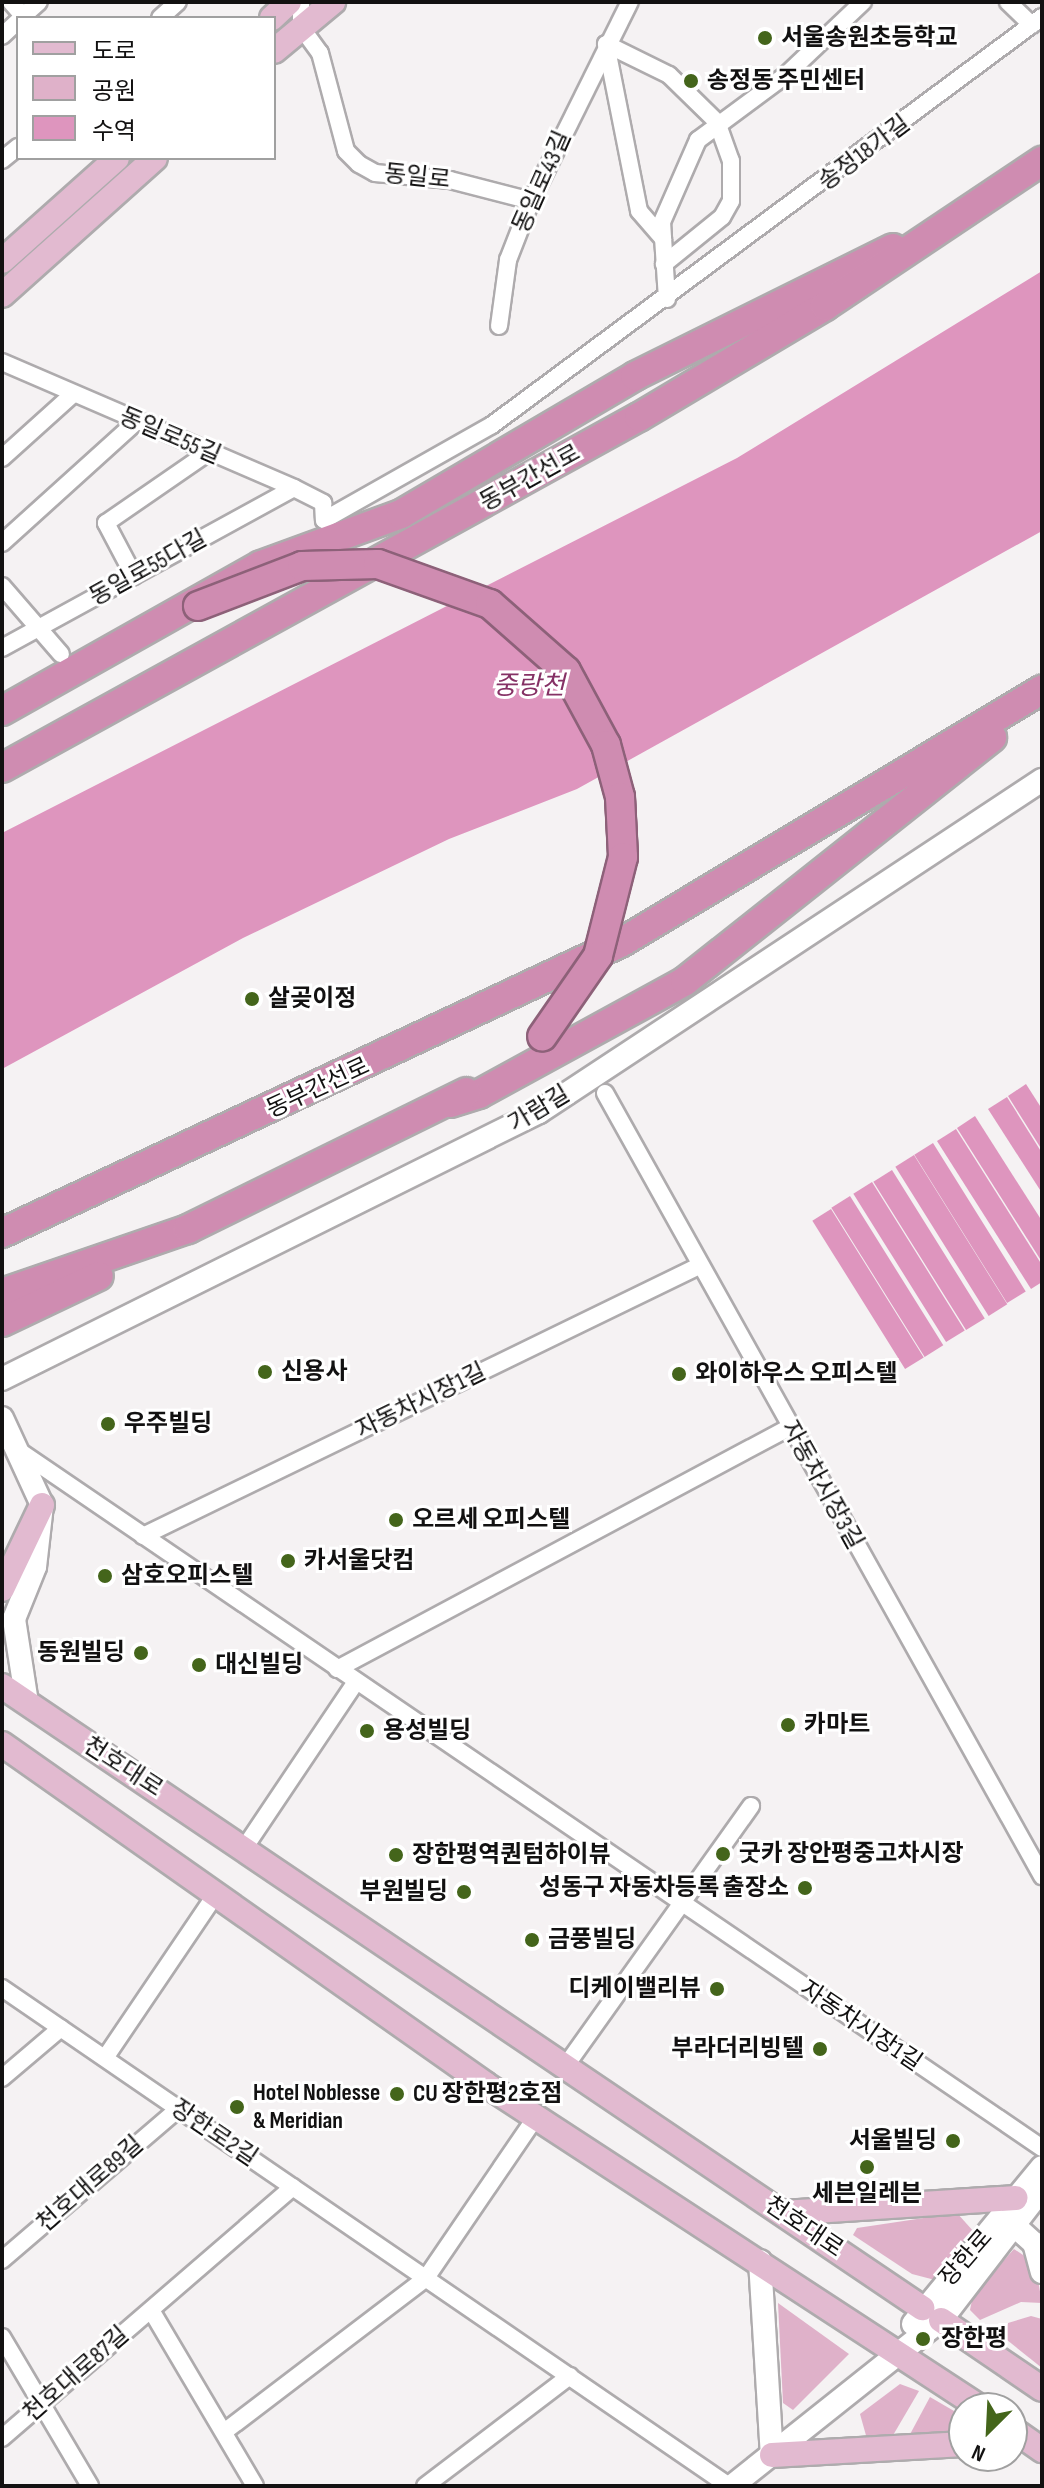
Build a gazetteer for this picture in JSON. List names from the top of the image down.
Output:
{
  "streets": {
    "highway": ["동부간선로"],
    "main road": ["천호대로"],
    "street": [
      "송정18가길",
      "동일로",
      "동일로43길",
      "동일로55길",
      "동일로55다길",
      "가람길",
      "자동차시장1길",
      "자동차시장3길",
      "장한로2길",
      "천호대로89길",
      "장한로",
      "천호대로87길"
    ]
  },
  "crossings": [
    ["송정18가길", "동일로55길"],
    ["동일로", "동일로43길"],
    ["동일로55길", "동일로55다길"],
    ["자동차시장1길", "자동차시장3길"],
    ["천호대로", "장한로"],
    ["장한로2길", "천호대로89길"],
    ["장한로2길", "장한로"],
    ["장한로2길", "천호대로87길"]
  ],
  "water": ["중랑천"],
  "places": [
    "서울송원초등학교",
    "송정동 주민센터",
    "살곶이정",
    "신용사",
    "와이하우스 오피스텔",
    "우주빌딩",
    "오르세 오피스텔",
    "카서울닷컴",
    "삼호오피스텔",
    "동원빌딩",
    "대신빌딩",
    "카마트",
    "용성빌딩",
    "굿카 장안평중고차시장",
    "장한평역퀀텀하이뷰",
    "성동구 자동차등록 출장소",
    "부원빌딩",
    "금풍빌딩",
    "디케이밸리뷰",
    "부라더리빙텔",
    "CU 장한평2호점",
    "Hotel Noblesse & Meridian",
    "서울빌딩",
    "세븐일레븐",
    "장한평"
  ],
  "legend": ["도로", "공원", "수역"],
  "north": "bottom left"
}
